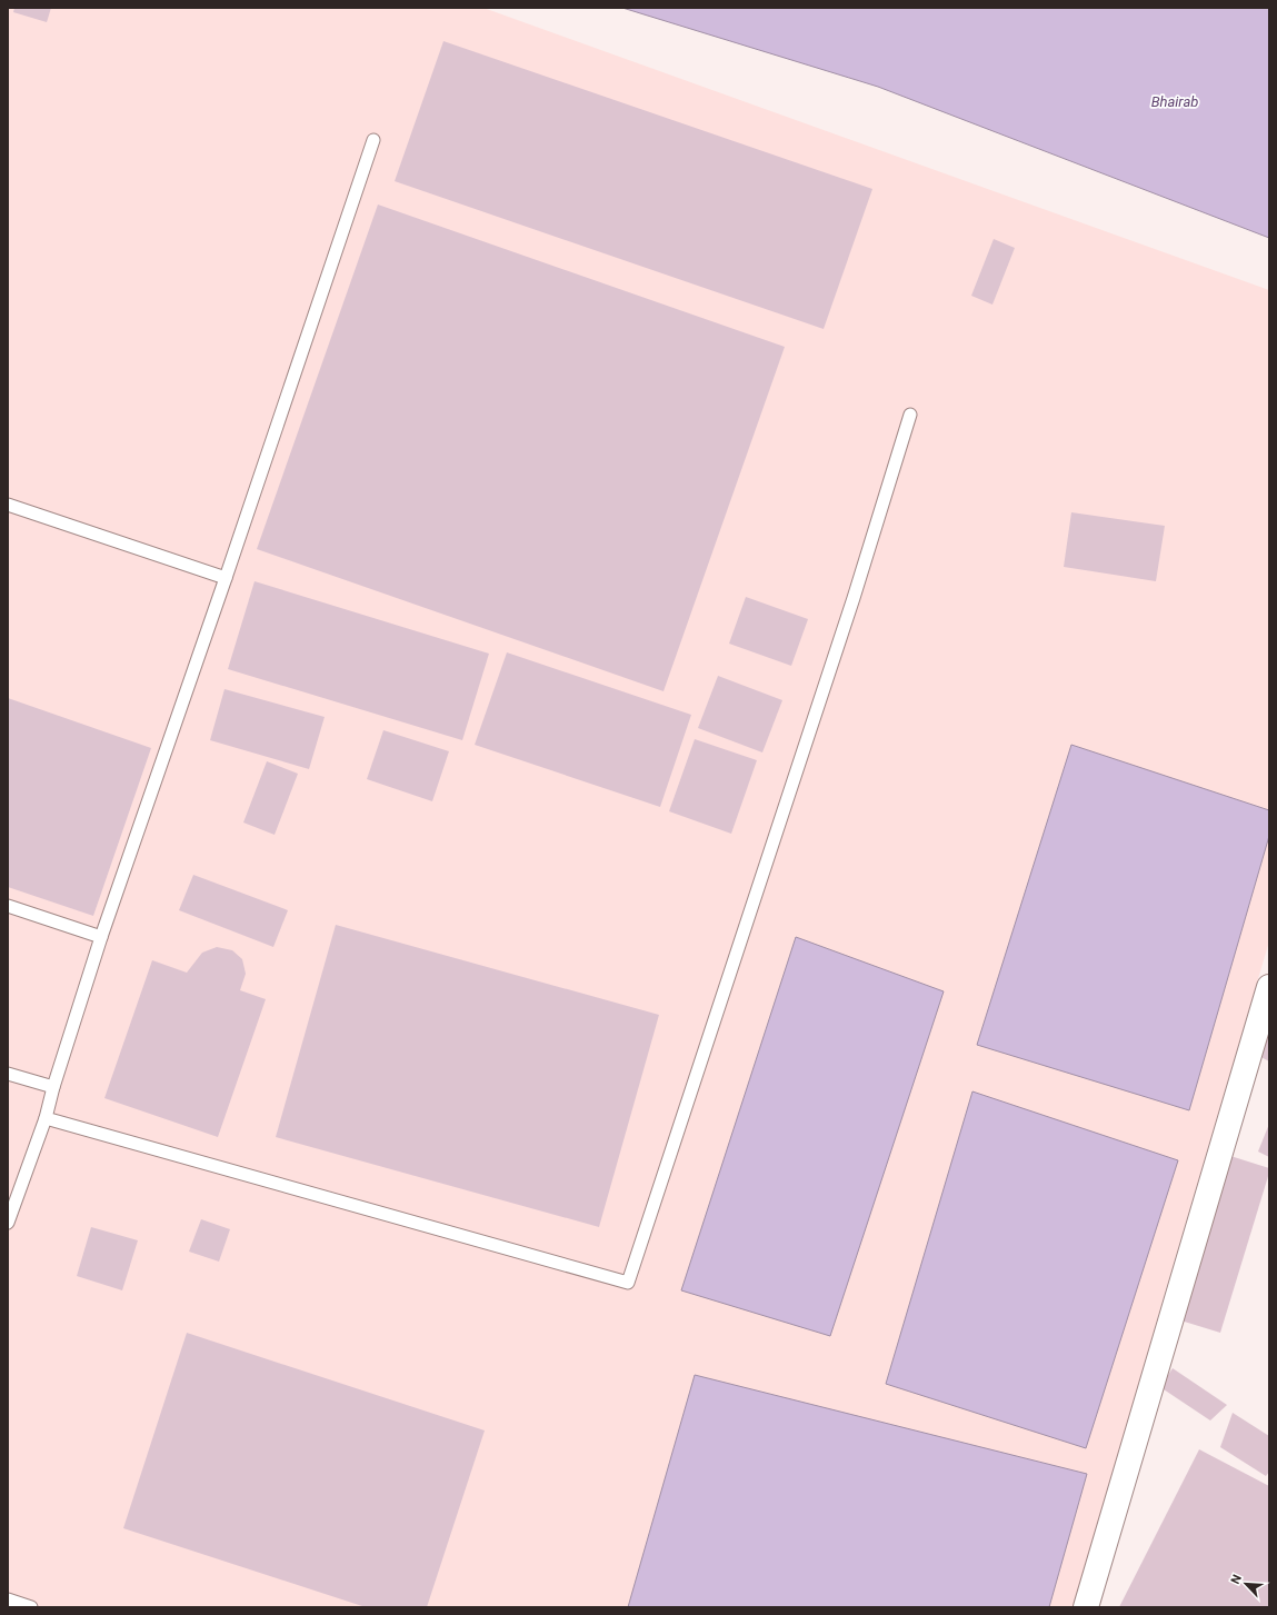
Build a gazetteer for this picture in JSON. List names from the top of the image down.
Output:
{
  "water": ["Bhairab"],
  "north": "top left"
}
